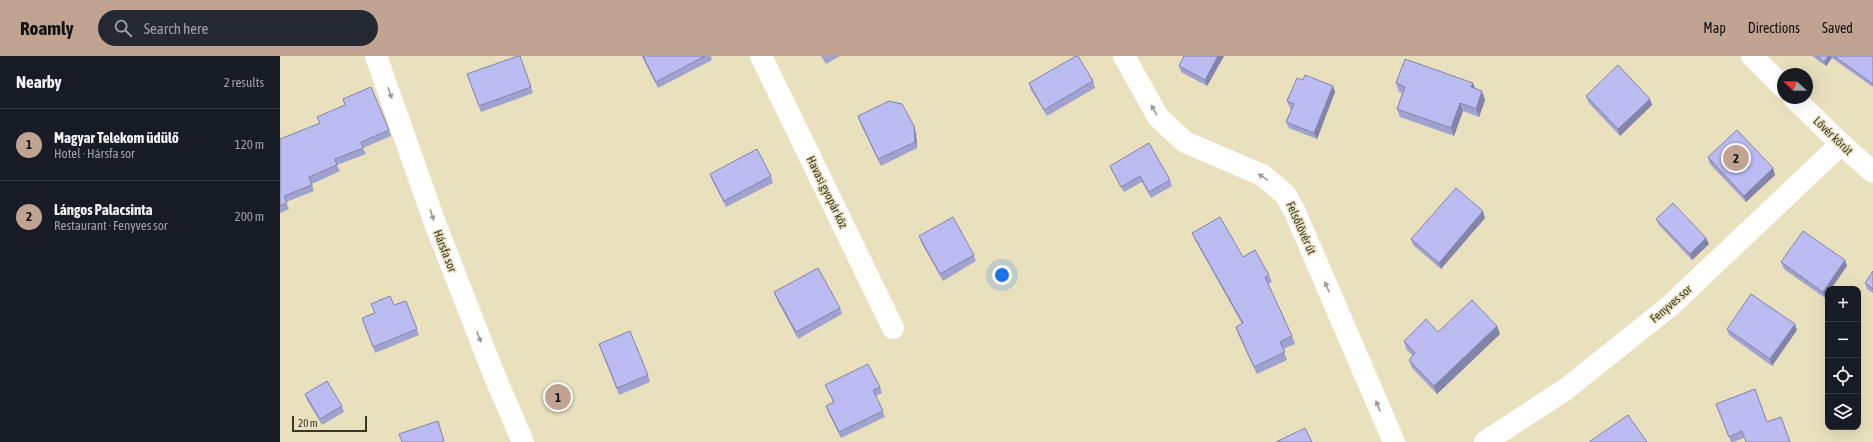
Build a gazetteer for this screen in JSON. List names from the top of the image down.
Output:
{
  "streets": {
    "street": [
      "Lővér körút",
      "Havasi gyopár köz",
      "Felsőlövér út",
      "Hársfa sor",
      "Fenyves sor"
    ]
  },
  "crossings": [
    ["Lővér körút", "Fenyves sor"]
  ],
  "one_way": ["Felsőlövér út", "Hársfa sor"],
  "scale_bar": "20 m",
  "north": "left",
  "page": {
    "header": "Roamly",
    "search": "Search here",
    "nav": ["Map", "Directions", "Saved"],
    "heading": ["Nearby", "2 results"],
    "list": [
      {
        "mark": "1",
        "name": "Magyar Telekom üdülő",
        "note": "Hotel · Hársfa sor",
        "value": "120 m"
      },
      {
        "mark": "2",
        "name": "Lángos Palacsinta",
        "note": "Restaurant · Fenyves sor",
        "value": "200 m"
      }
    ],
    "pins": ["2", "1"],
    "map_buttons": ["+", "−"],
    "scale": "20 m"
  }
}
